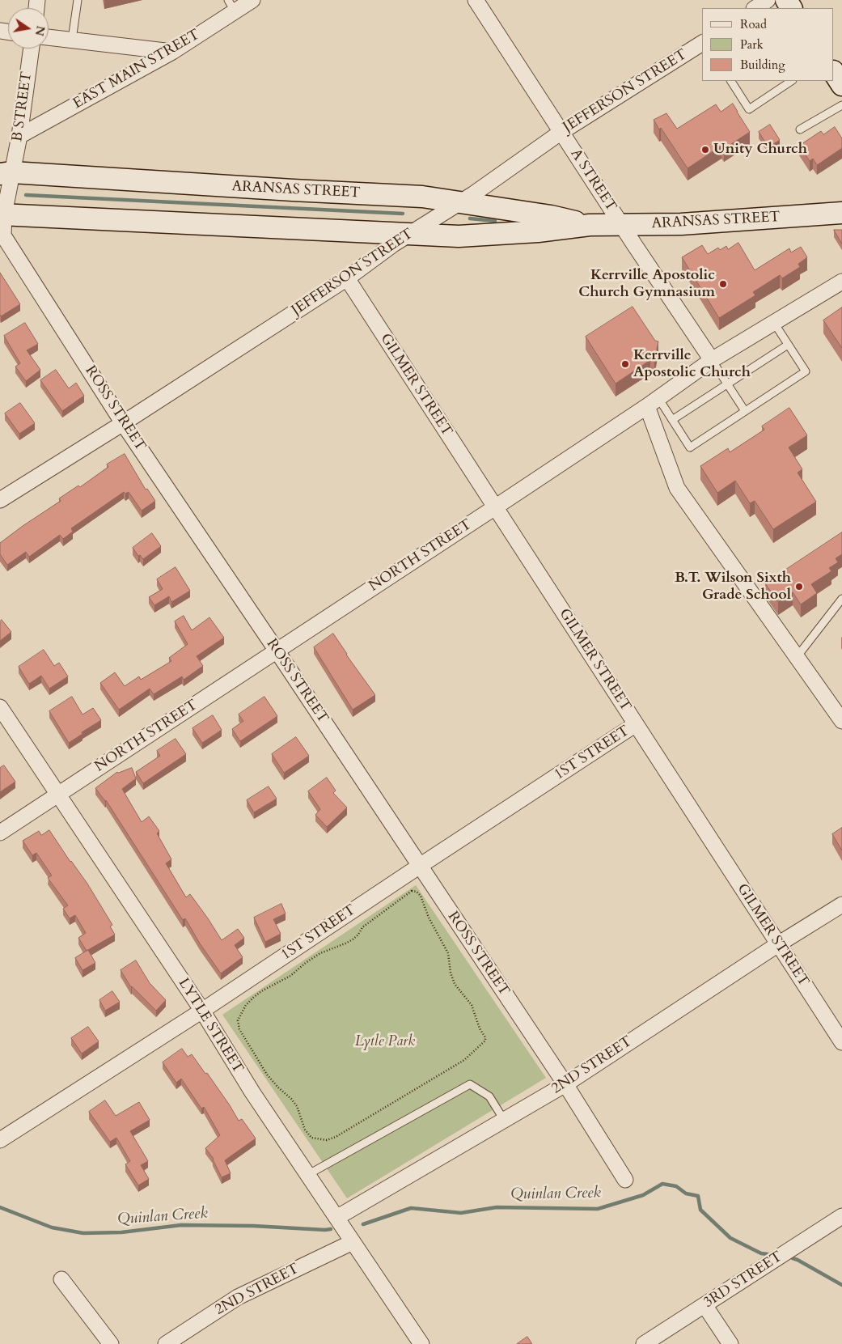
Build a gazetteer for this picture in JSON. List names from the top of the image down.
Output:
{
  "streets": {
    "street": [
      "EAST MAIN STREET",
      "JEFFERSON STREET",
      "B STREET",
      "A STREET",
      "ARANSAS STREET",
      "GILMER STREET",
      "ROSS STREET",
      "NORTH STREET",
      "1ST STREET",
      "LYTLE STREET",
      "2ND STREET",
      "3RD STREET"
    ]
  },
  "crossings": [
    ["EAST MAIN STREET", "B STREET"],
    ["JEFFERSON STREET", "A STREET"],
    ["JEFFERSON STREET", "ARANSAS STREET"],
    ["JEFFERSON STREET", "GILMER STREET"],
    ["JEFFERSON STREET", "ROSS STREET"],
    ["B STREET", "ARANSAS STREET"],
    ["B STREET", "ROSS STREET"],
    ["A STREET", "ARANSAS STREET"],
    ["A STREET", "NORTH STREET"],
    ["ARANSAS STREET", "ROSS STREET"],
    ["GILMER STREET", "NORTH STREET"],
    ["GILMER STREET", "1ST STREET"],
    ["GILMER STREET", "2ND STREET"],
    ["ROSS STREET", "NORTH STREET"],
    ["ROSS STREET", "1ST STREET"],
    ["ROSS STREET", "2ND STREET"],
    ["NORTH STREET", "LYTLE STREET"],
    ["1ST STREET", "LYTLE STREET"],
    ["LYTLE STREET", "2ND STREET"]
  ],
  "water": ["Quinlan Creek"],
  "parks": ["Lytle Park"],
  "places": [
    "Unity Church",
    "Kerrville Apostolic Church Gymnasium",
    "Kerrville Apostolic Church",
    "B.T. Wilson Sixth Grade School"
  ],
  "legend": ["Road", "Park", "Building"],
  "north": "right"
}
